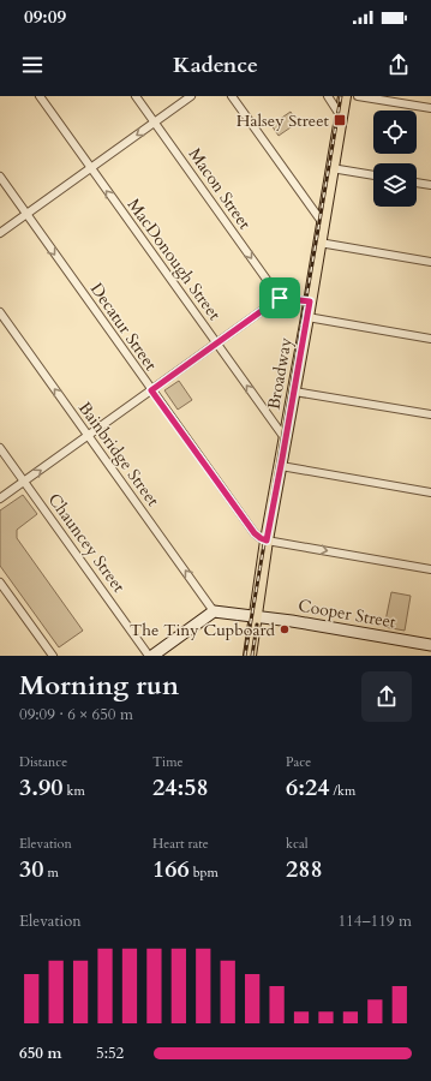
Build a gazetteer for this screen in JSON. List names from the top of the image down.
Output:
{
  "streets": {
    "main road": ["Broadway", "Cooper Street"],
    "street": [
      "Macon Street",
      "MacDonough Street",
      "Decatur Street",
      "Bainbridge Street",
      "Chauncey Street"
    ]
  },
  "crossings": [
    ["MacDonough Street", "Broadway"],
    ["Decatur Street", "Broadway"],
    ["Broadway", "Cooper Street"],
    ["Bainbridge Street", "Cooper Street"]
  ],
  "one_way": [
    "Macon Street",
    "MacDonough Street",
    "Decatur Street",
    "Bainbridge Street"
  ],
  "places": {
    "transit": ["Halsey Street"],
    "other": ["The Tiny Cupboard"]
  },
  "page": {
    "status": "09:09",
    "header": "Kadence",
    "heading": ["Morning run", "09:09 · 6 × 650 m"],
    "stats": [
      ["Distance", "3.90 km"],
      ["Time", "24:58"],
      ["Pace", "6:24 /km"],
      ["Elevation", "30 m"],
      ["Heart rate", "166 bpm"],
      ["kcal", "288"]
    ],
    "chart": ["Elevation", "114–119 m"],
    "list": [
      {
        "name": "650 m",
        "note": "5:52"
      }
    ]
  }
}
